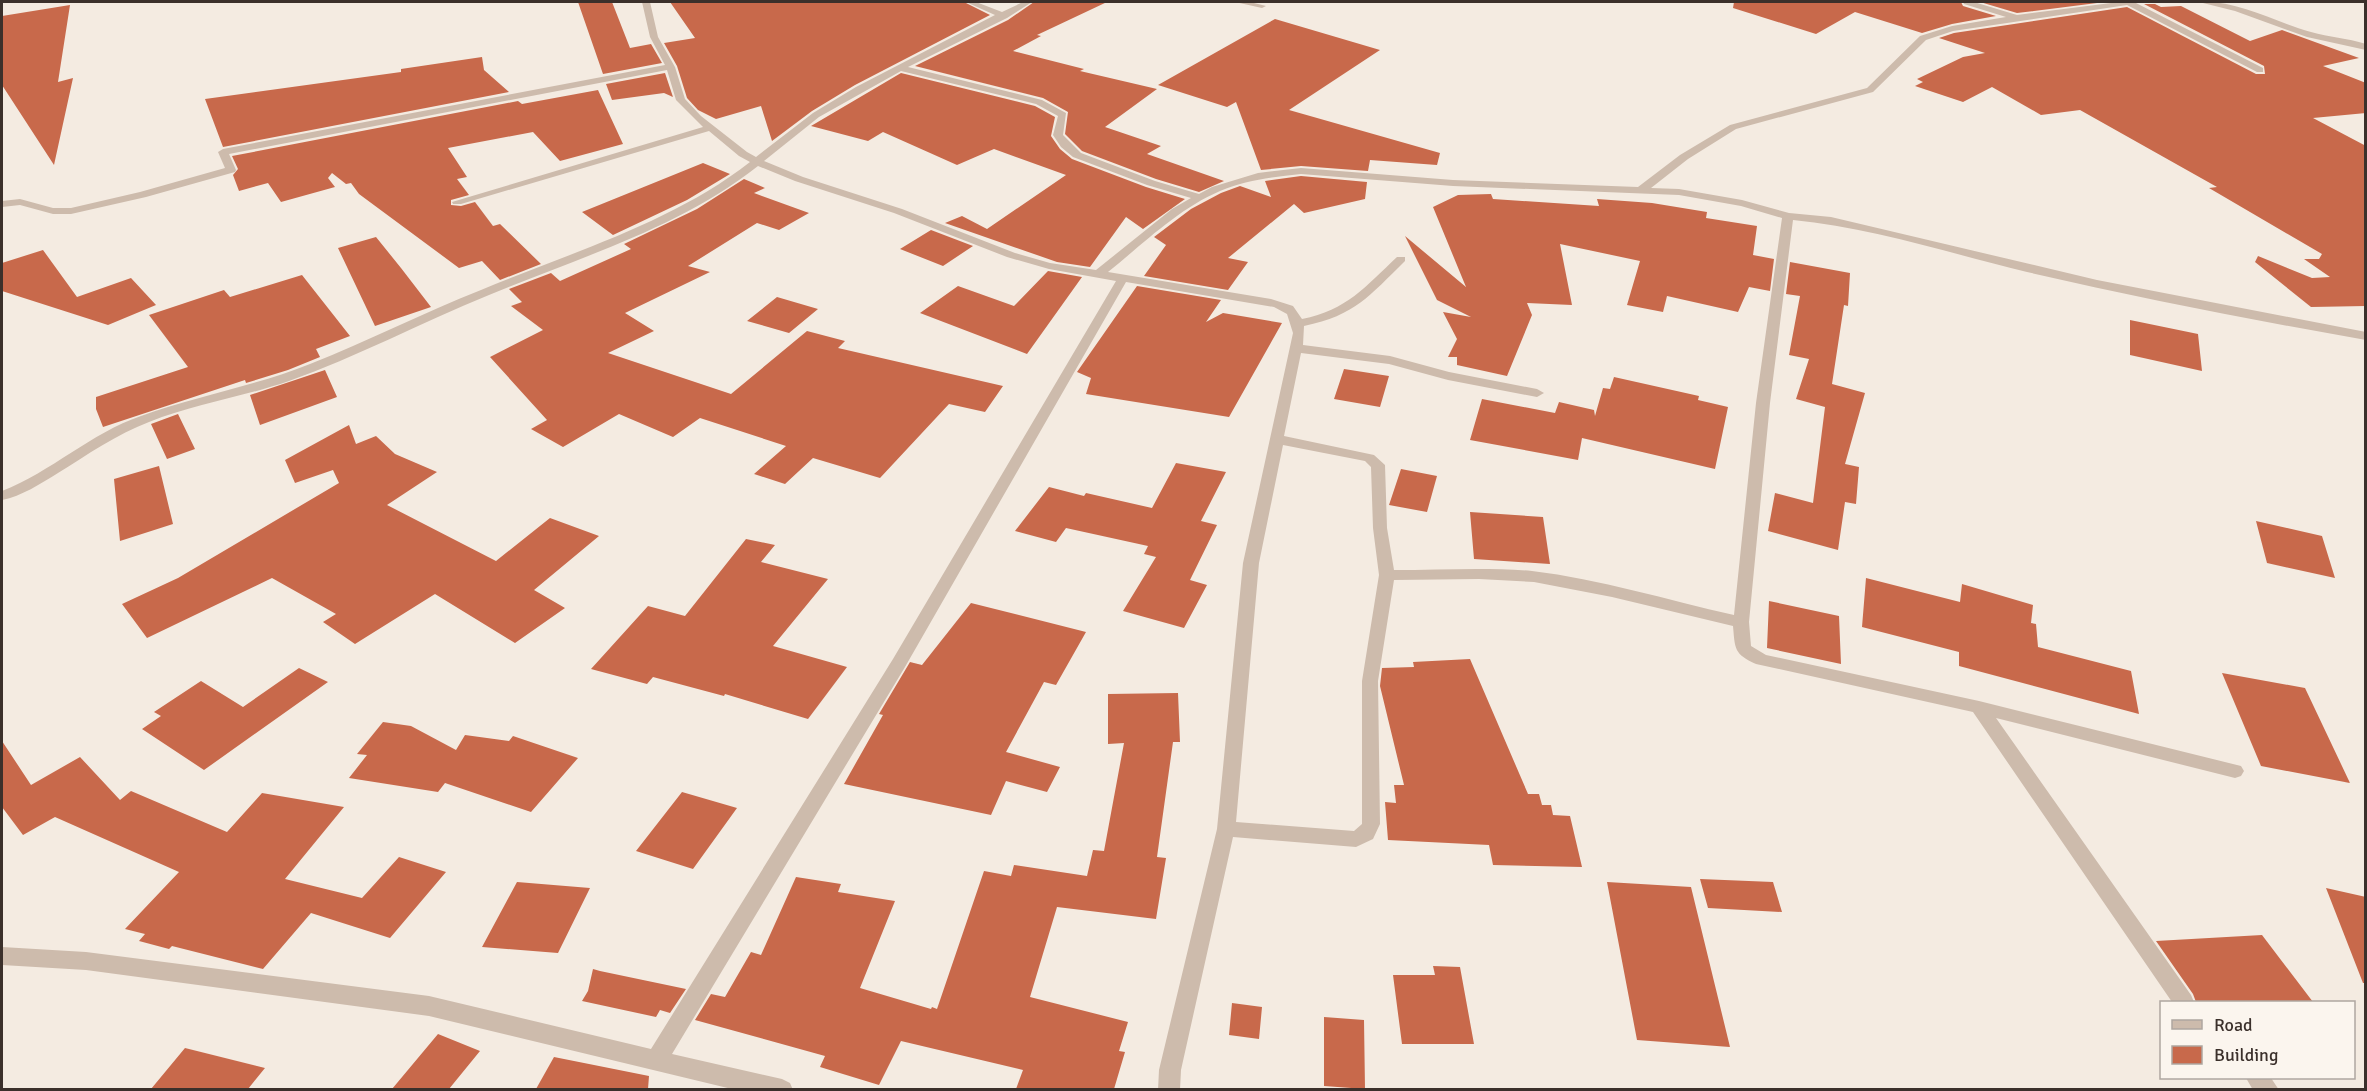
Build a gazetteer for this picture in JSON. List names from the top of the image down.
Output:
{
  "legend": ["Road", "Building"]
}
